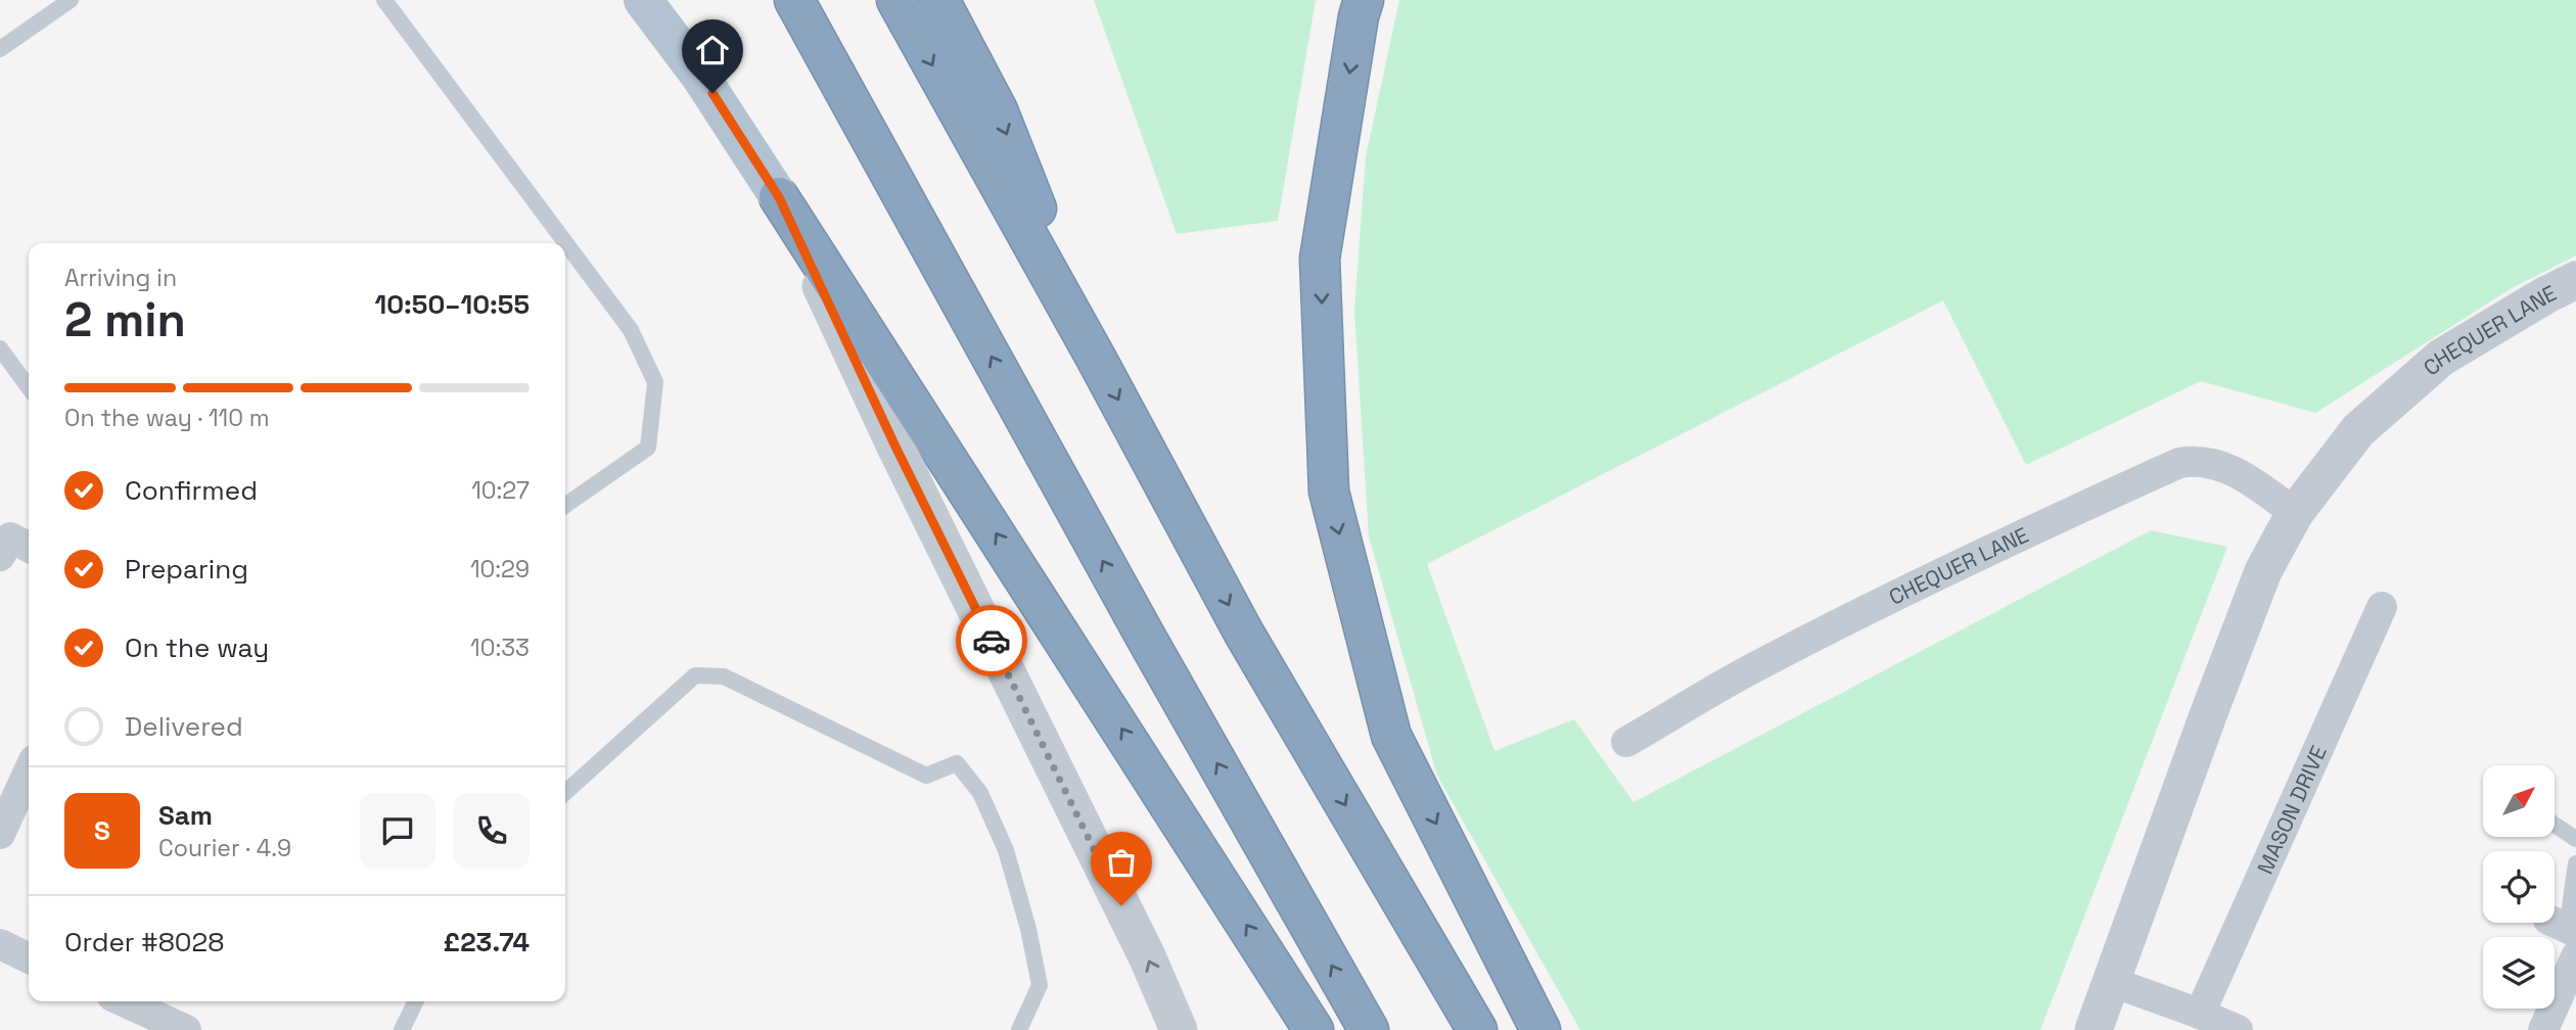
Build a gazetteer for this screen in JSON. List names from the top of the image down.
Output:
{
  "streets": {
    "street": ["CHEQUER LANE", "MASON DRIVE"]
  },
  "north": "top right",
  "page": {
    "heading": ["2 min", "Arriving in", "10:50–10:55"],
    "panel": [
      "Sam",
      "Courier · 4.9",
      "Order #8028",
      "£23.74"
    ],
    "bar": "On the way · 110 m",
    "list": [
      ["Confirmed", "10:27"],
      ["Preparing", "10:29"],
      ["On the way", "10:33"],
      "Delivered"
    ],
    "round": "S"
  }
}
